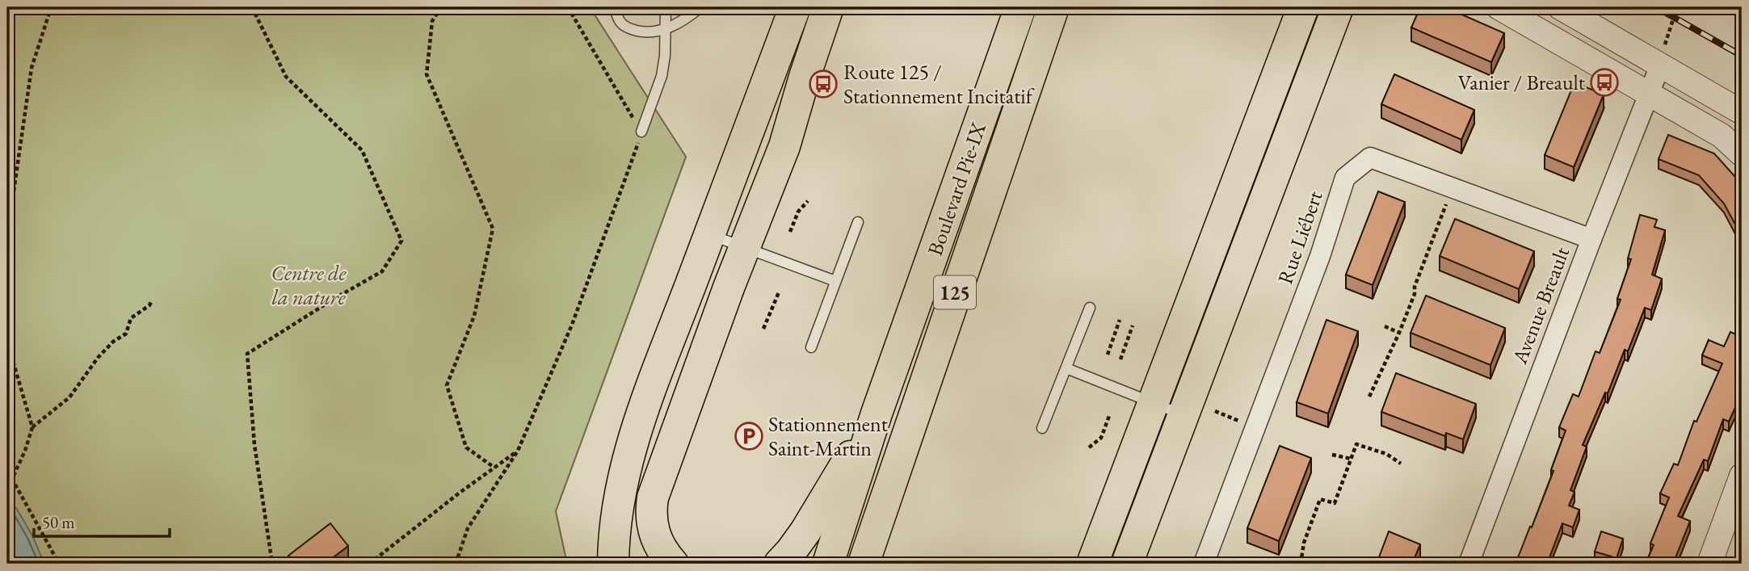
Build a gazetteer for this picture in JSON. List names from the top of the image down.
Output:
{
  "streets": {
    "highway": ["Boulevard Pie-IX", "125"],
    "street": ["Rue Liébert", "Avenue Breault"]
  },
  "crossings": [
    ["Rue Liébert", "Avenue Breault"]
  ],
  "parks": ["Centre de la nature"],
  "places": {
    "bus stop": ["Vanier / Breault", "Route 125 / Stationnement Incitatif"],
    "parking": ["Stationnement Saint-Martin"]
  },
  "scale_bar": "50 m"
}
